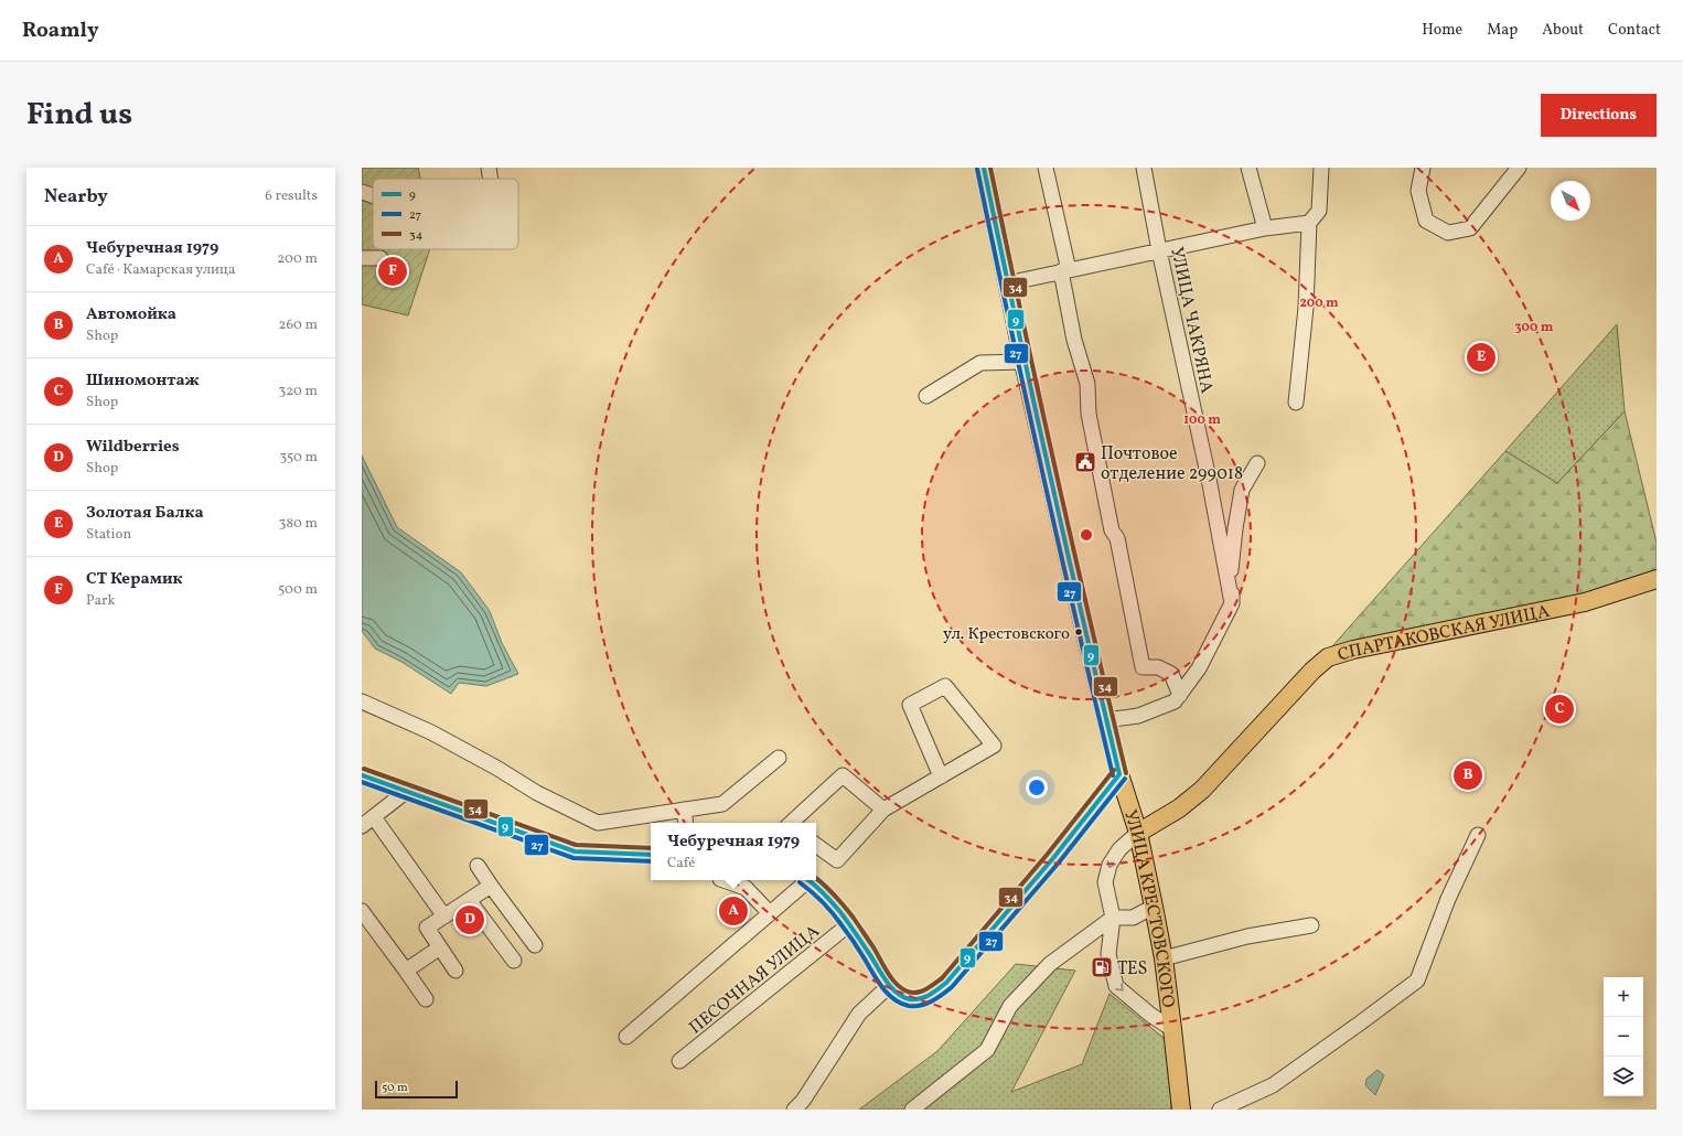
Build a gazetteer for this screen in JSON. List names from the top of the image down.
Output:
{
  "streets": {
    "main road": ["СПАРТАКОВСКАЯ УЛИЦА", "УЛИЦА КРЕСТОВСКОГО"],
    "street": ["УЛИЦА ЧАКРЯНА", "ПЕСОЧНАЯ УЛИЦА"]
  },
  "crossings": [
    ["СПАРТАКОВСКАЯ УЛИЦА", "УЛИЦА КРЕСТОВСКОГО"]
  ],
  "places": {
    "public building": ["Почтовое отделение 299018"],
    "other": ["ул. Крестовского"],
    "fuel station": ["TES"]
  },
  "lines": ["transit line 9", "transit line 34", "transit line 27"],
  "legend": ["9", "27", "34"],
  "scale_bar": "50 m",
  "north": "bottom right",
  "page": {
    "header": "Roamly",
    "nav": [
      "Home",
      "Map",
      "About",
      "Contact"
    ],
    "title": "Find us",
    "buttons": "Directions",
    "heading": ["Nearby", "6 results"],
    "list": [
      {
        "mark": "A",
        "name": "Чебуречная 1979",
        "note": "Café · Камарская улица",
        "value": "200 m"
      },
      {
        "mark": "B",
        "name": "Автомойка",
        "note": "Shop",
        "value": "260 m"
      },
      {
        "mark": "C",
        "name": "Шиномонтаж",
        "note": "Shop",
        "value": "320 m"
      },
      {
        "mark": "D",
        "name": "Wildberries",
        "note": "Shop",
        "value": "350 m"
      },
      {
        "mark": "E",
        "name": "Золотая Балка",
        "note": "Station",
        "value": "380 m"
      },
      {
        "mark": "F",
        "name": "СТ Керамик",
        "note": "Park",
        "value": "500 m"
      }
    ],
    "pins": [
      "F",
      "E",
      "C",
      "B",
      "A",
      "D"
    ],
    "popup": ["Чебуречная 1979", "Café"],
    "map_buttons": ["+", "−"],
    "scale": "50 m"
  },
  "rings": ["200 m", "300 m", "100 m"]
}
